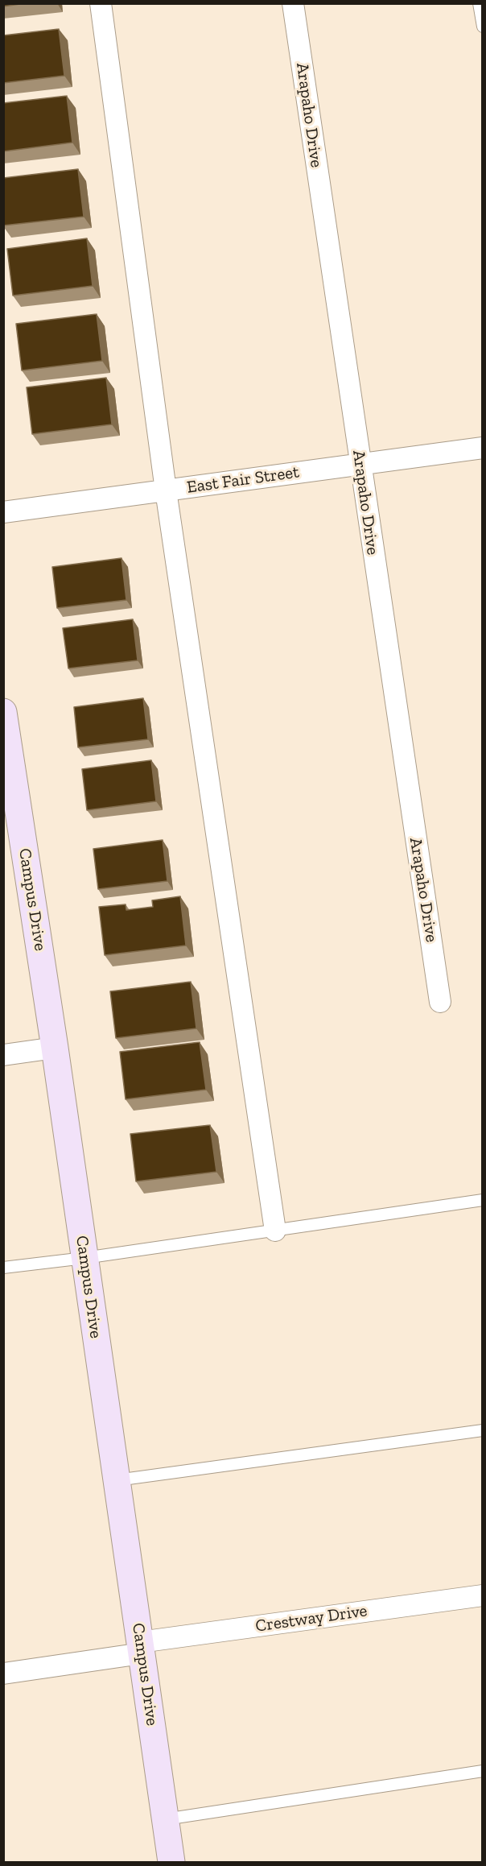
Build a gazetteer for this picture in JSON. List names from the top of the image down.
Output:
{
  "streets": {
    "main road": ["Campus Drive"],
    "street": ["Arapaho Drive", "East Fair Street", "Crestway Drive"]
  },
  "crossings": [
    ["Arapaho Drive", "East Fair Street"],
    ["Campus Drive", "Crestway Drive"]
  ]
}
